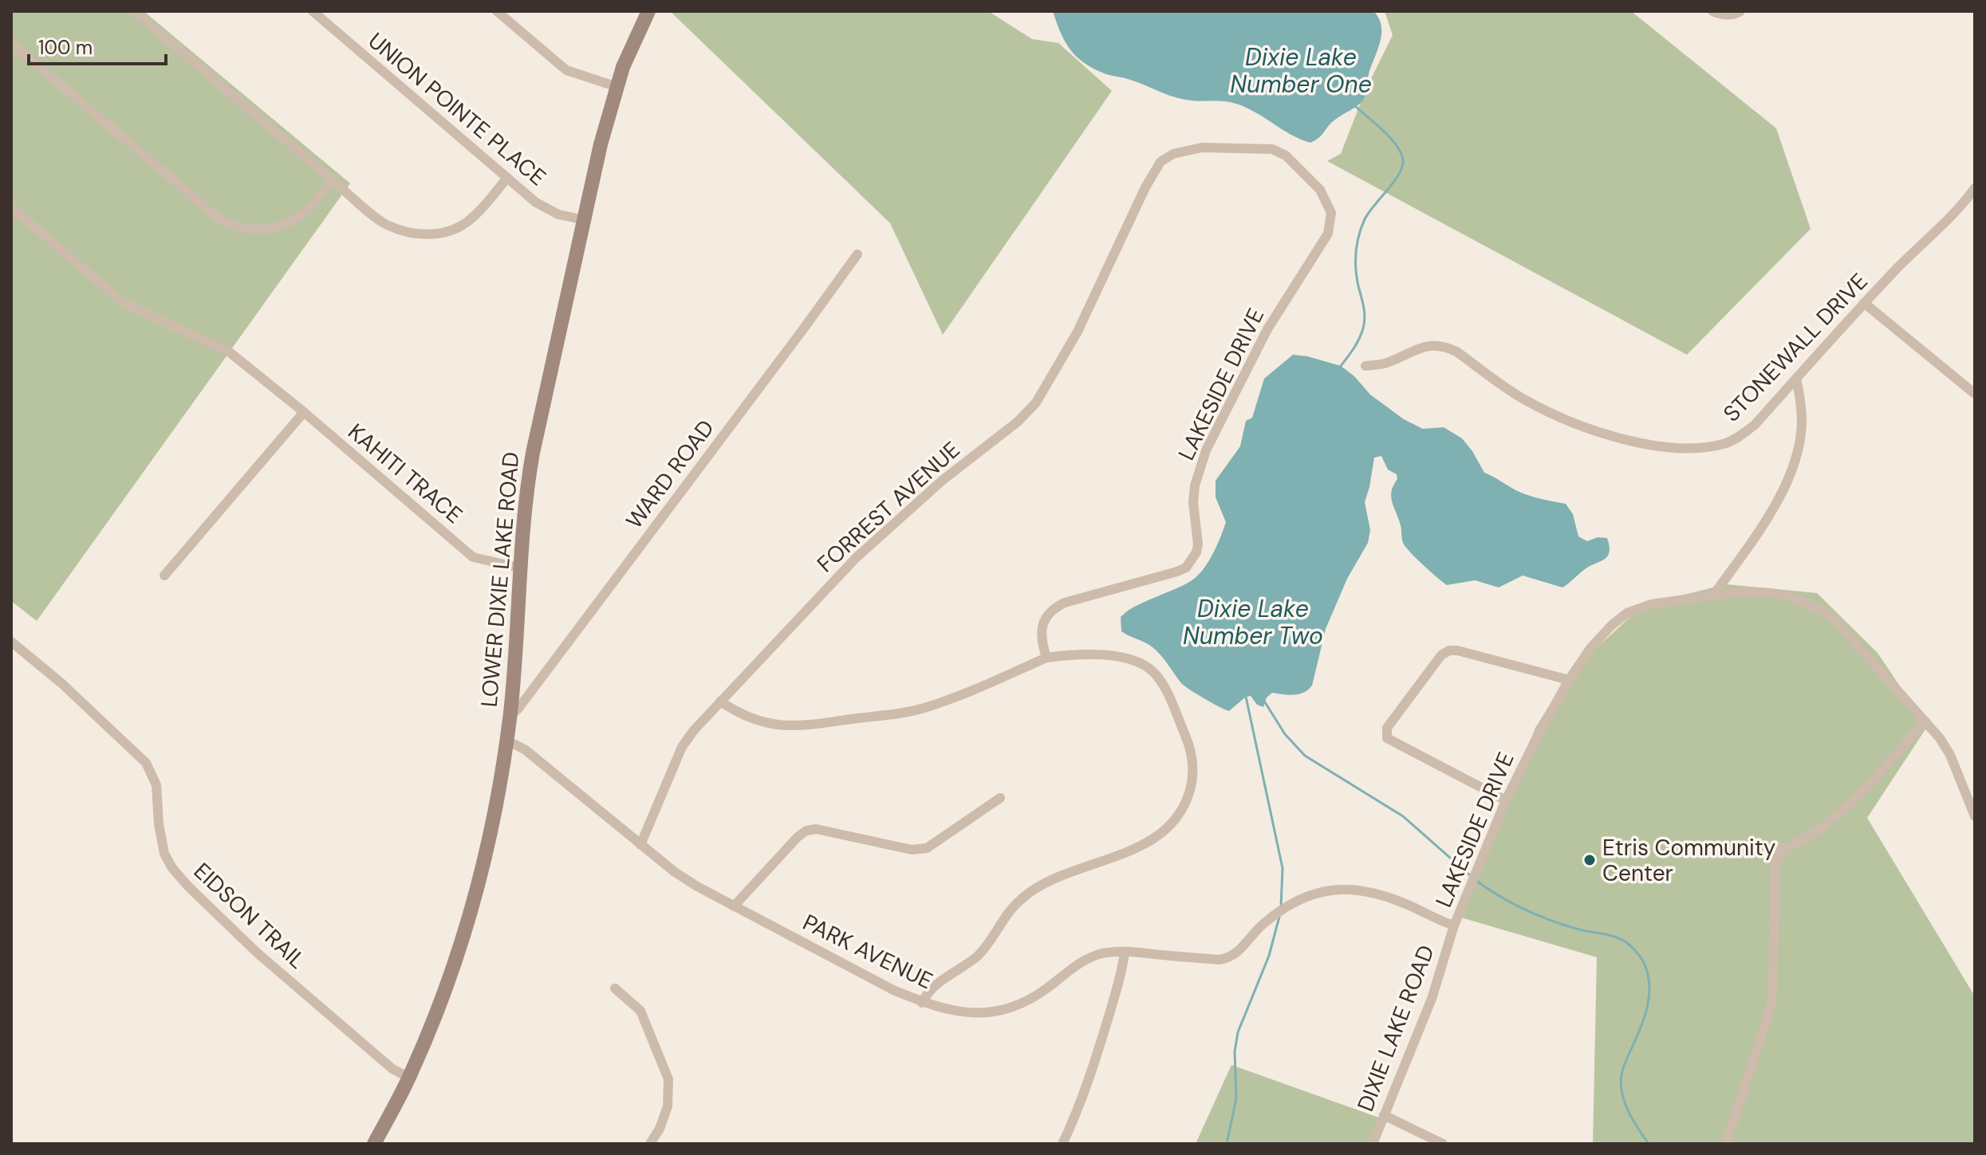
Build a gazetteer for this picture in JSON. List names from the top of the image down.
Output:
{
  "streets": {
    "street": [
      "UNION POINTE PLACE",
      "STONEWALL DRIVE",
      "LAKESIDE DRIVE",
      "KAHITI TRACE",
      "WARD ROAD",
      "FORREST AVENUE",
      "LOWER DIXIE LAKE ROAD",
      "EIDSON TRAIL",
      "PARK AVENUE",
      "DIXIE LAKE ROAD"
    ]
  },
  "crossings": [
    ["UNION POINTE PLACE", "LOWER DIXIE LAKE ROAD"],
    ["LAKESIDE DRIVE", "FORREST AVENUE"],
    ["LAKESIDE DRIVE", "PARK AVENUE"],
    ["LAKESIDE DRIVE", "DIXIE LAKE ROAD"],
    ["KAHITI TRACE", "LOWER DIXIE LAKE ROAD"],
    ["WARD ROAD", "LOWER DIXIE LAKE ROAD"],
    ["FORREST AVENUE", "PARK AVENUE"],
    ["LOWER DIXIE LAKE ROAD", "EIDSON TRAIL"],
    ["LOWER DIXIE LAKE ROAD", "PARK AVENUE"],
    ["PARK AVENUE", "DIXIE LAKE ROAD"]
  ],
  "water": ["Dixie Lake Number One", "Dixie Lake Number Two"],
  "places": ["Etris Community Center"],
  "scale_bar": "100 m"
}
